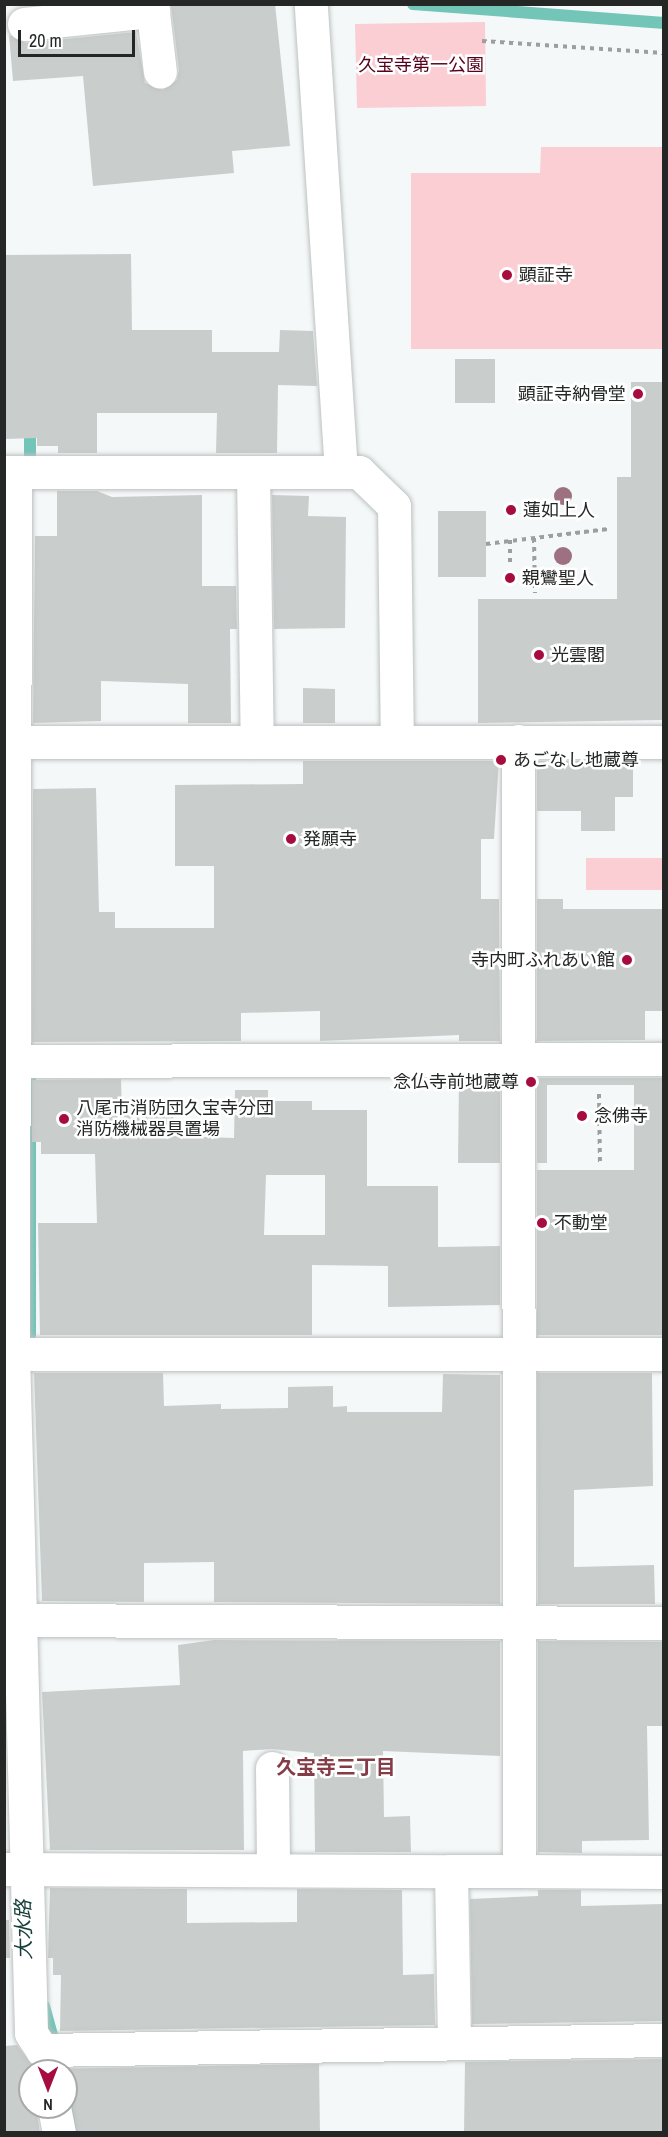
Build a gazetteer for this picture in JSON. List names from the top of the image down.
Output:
{
  "districts": ["久宝寺三丁目"],
  "water": ["大水路"],
  "parks": ["久宝寺第一公園"],
  "places": [
    "顕証寺",
    "顕証寺納骨堂",
    "蓮如上人",
    "親鸞聖人",
    "光雲閣",
    "あごなし地蔵尊",
    "発願寺",
    "寺内町ふれあい館",
    "念仏寺前地蔵尊",
    "念佛寺",
    "八尾市消防団久宝寺分団 消防機械器具置場",
    "不動堂"
  ],
  "scale_bar": "20 m",
  "north": "bottom"
}
